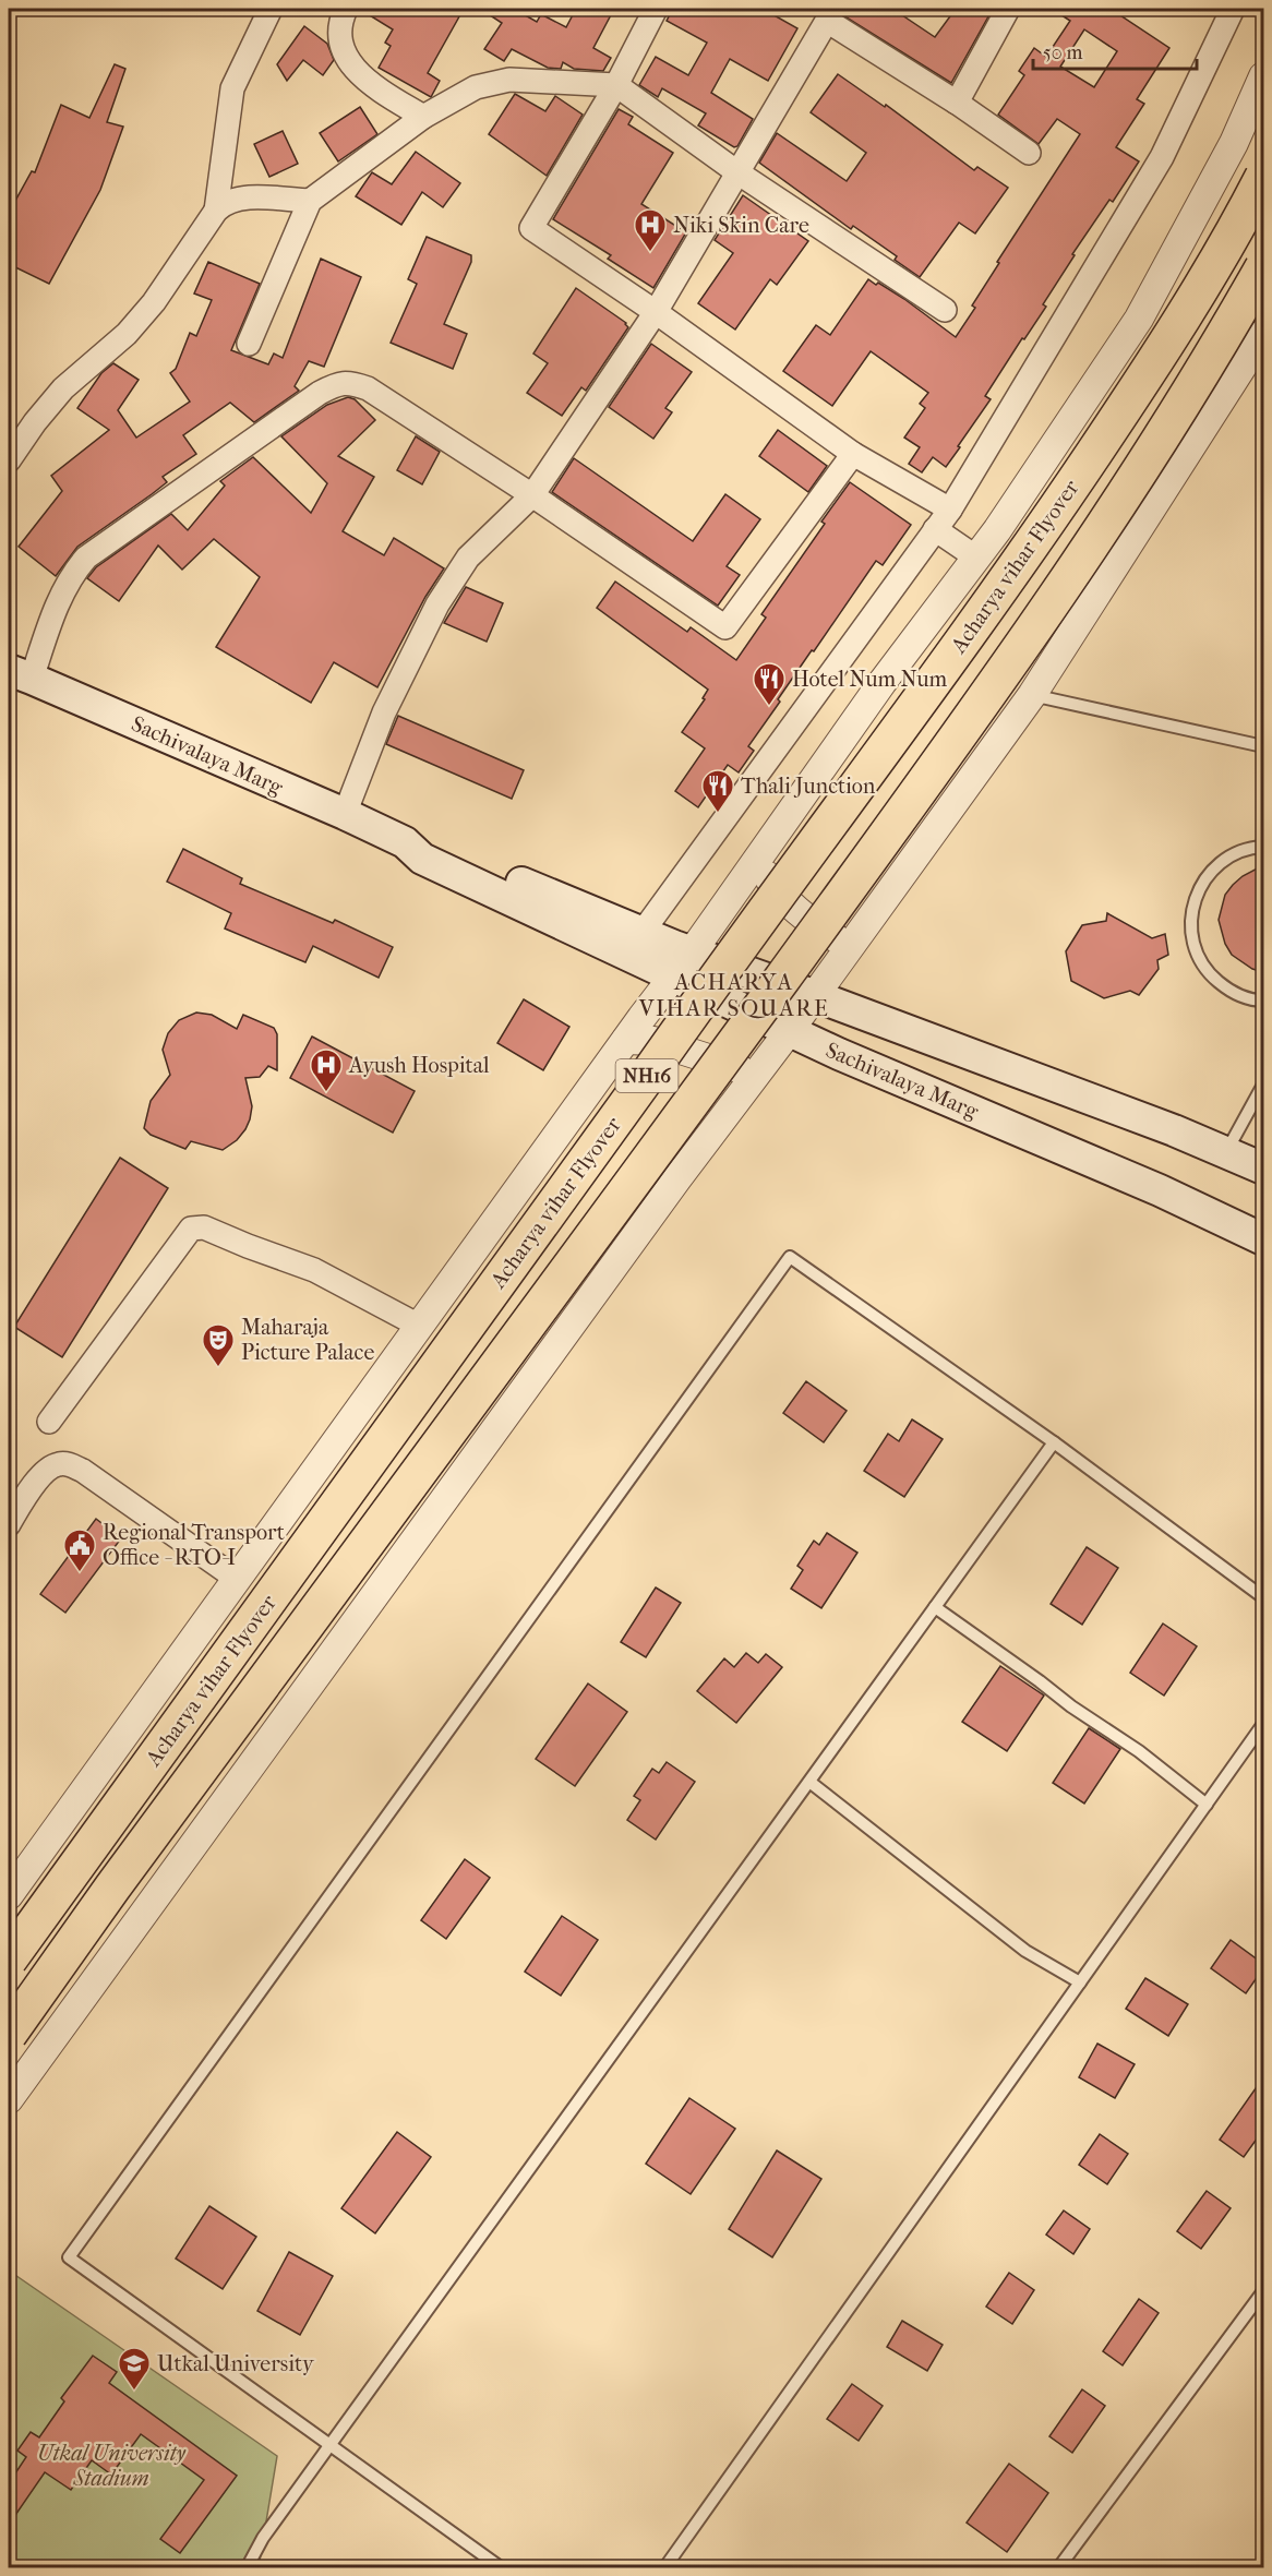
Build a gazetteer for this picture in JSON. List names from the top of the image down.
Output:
{
  "streets": {
    "highway": ["Acharya vihar Flyover", "NH16"],
    "main road": ["Sachivalaya Marg"]
  },
  "districts": ["ACHARYA VIHAR SQUARE"],
  "parks": ["Utkal University Stadium"],
  "places": {
    "hospital": ["Niki Skin Care", "Ayush Hospital"],
    "restaurant": ["Hotel Num Num", "Thali Junction"],
    "theatre": ["Maharaja Picture Palace"],
    "public building": ["Regional Transport Office - RTO-I"],
    "school or university": ["Utkal University"]
  },
  "scale_bar": "50 m"
}
